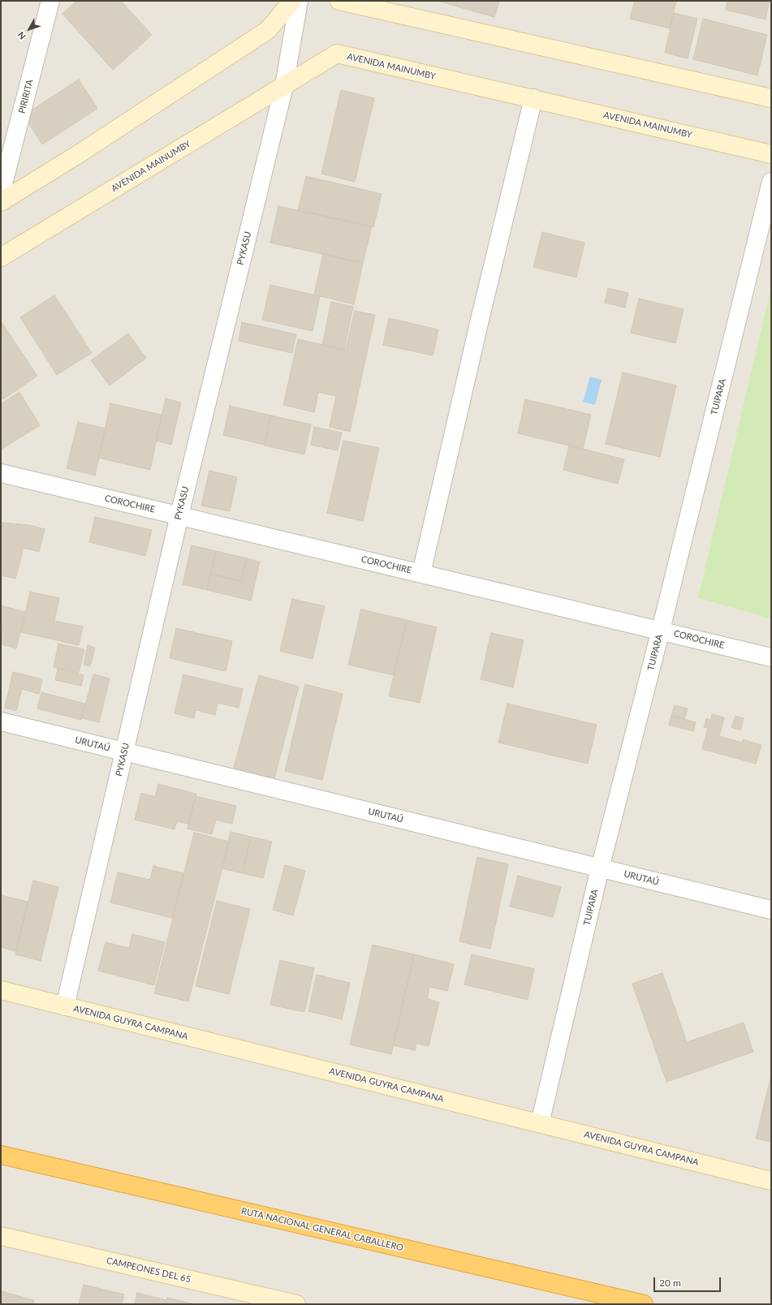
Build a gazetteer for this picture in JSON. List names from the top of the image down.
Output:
{
  "streets": {
    "highway": ["RUTA NACIONAL GENERAL CABALLERO"],
    "street": [
      "AVENIDA MAINUMBY",
      "PIRIRITA",
      "PYKASU",
      "TUIPARA",
      "COROCHIRE",
      "URUTAÚ",
      "AVENIDA GUYRA CAMPANA",
      "CAMPEONES DEL 65"
    ]
  },
  "crossings": [
    ["AVENIDA MAINUMBY", "PYKASU"],
    ["PYKASU", "COROCHIRE"],
    ["PYKASU", "URUTAÚ"],
    ["PYKASU", "AVENIDA GUYRA CAMPANA"],
    ["TUIPARA", "COROCHIRE"],
    ["TUIPARA", "URUTAÚ"],
    ["TUIPARA", "AVENIDA GUYRA CAMPANA"]
  ],
  "scale_bar": "20 m",
  "north": "bottom left"
}
